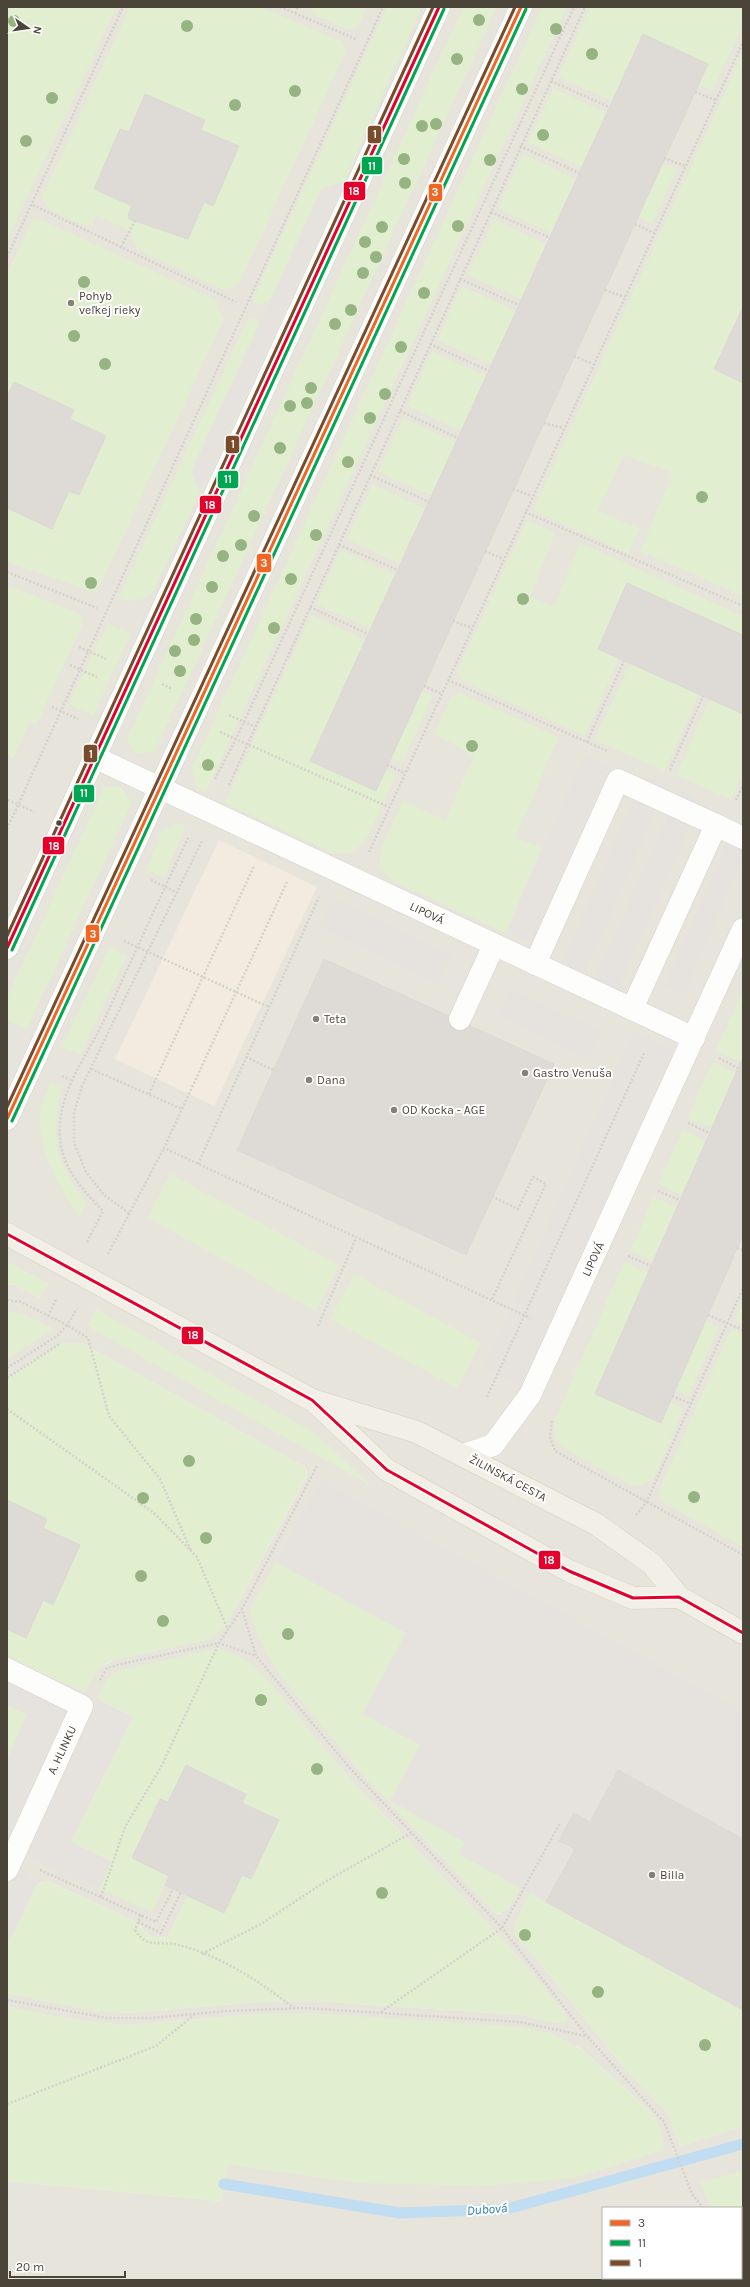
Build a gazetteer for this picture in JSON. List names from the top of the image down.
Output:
{
  "streets": {
    "main road": ["ŽILINSKÁ CESTA"],
    "street": ["LIPOVÁ", "A. HLINKU"]
  },
  "crossings": [
    ["LIPOVÁ", "ŽILINSKÁ CESTA"]
  ],
  "water": ["Dubová"],
  "places": [
    "Pohyb veľkej rieky",
    "Teta",
    "Gastro Venuša",
    "Dana",
    "OD Kocka - AGE",
    "Billa"
  ],
  "lines": [
    "transit line 3",
    "transit line 1",
    "transit line 18",
    "transit line 11"
  ],
  "legend": ["3", "11", "1"],
  "scale_bar": "20 m",
  "north": "right"
}
